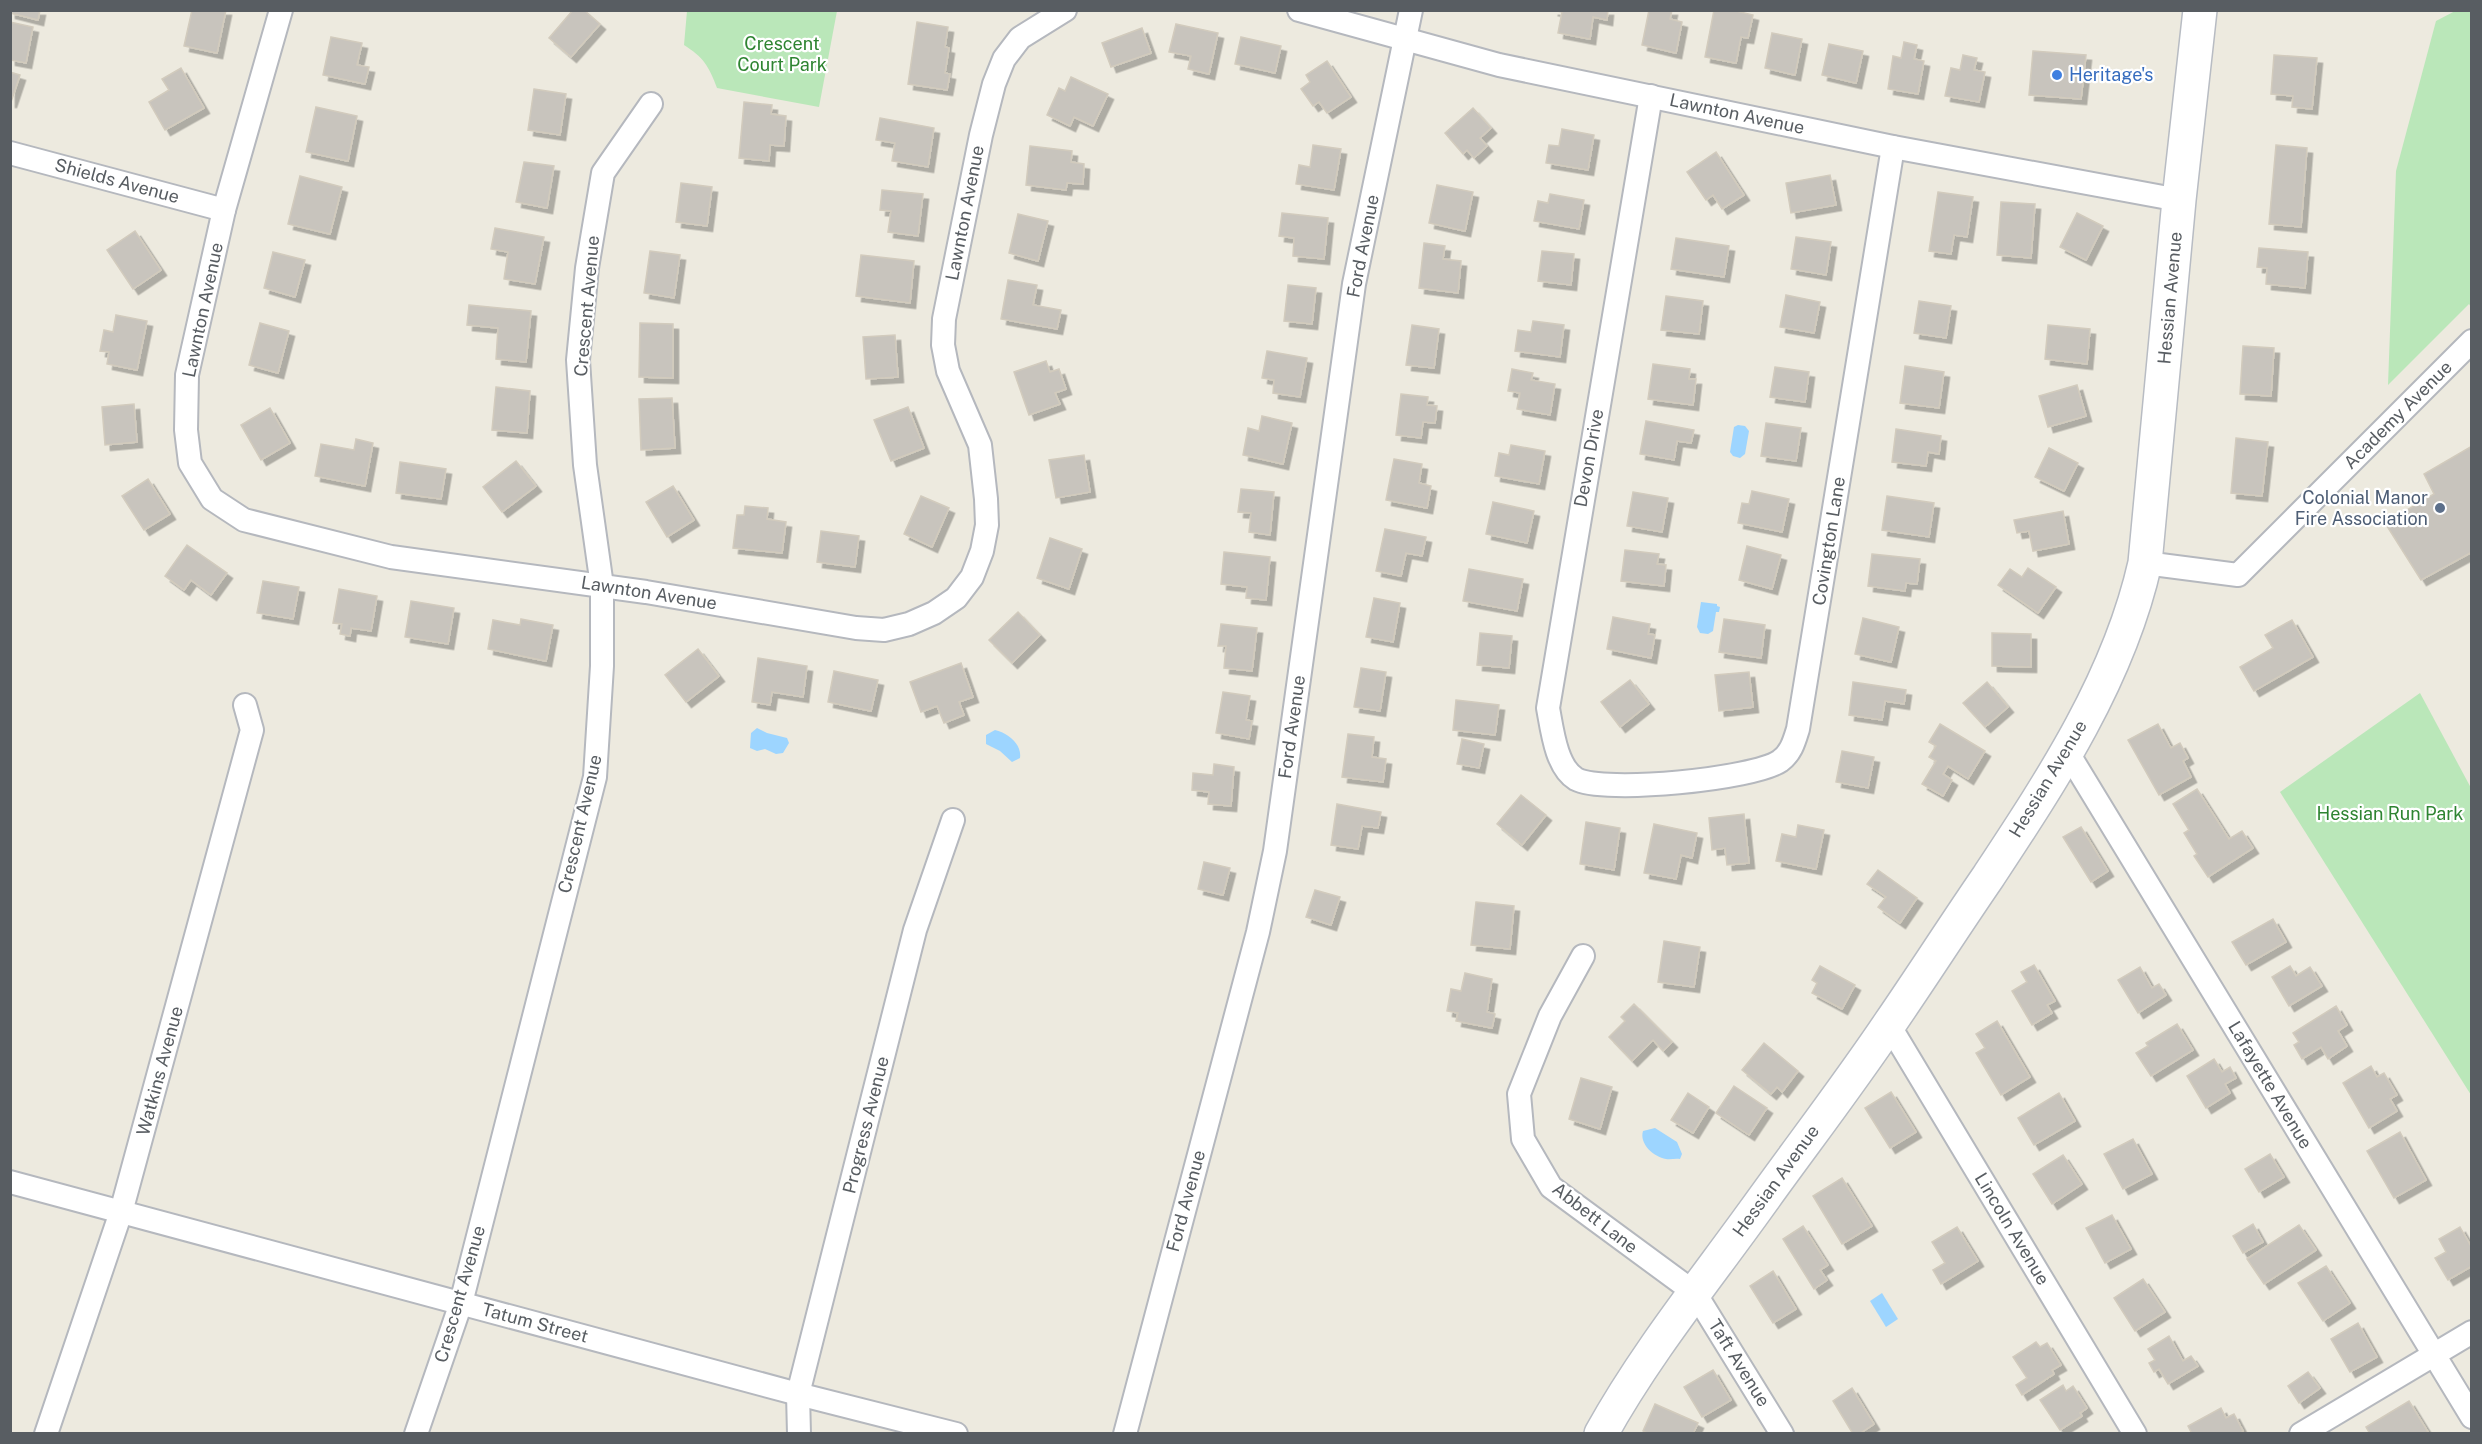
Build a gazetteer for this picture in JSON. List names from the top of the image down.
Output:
{
  "streets": {
    "main road": ["Hessian Avenue"],
    "street": [
      "Lawnton Avenue",
      "Shields Avenue",
      "Ford Avenue",
      "Crescent Avenue",
      "Academy Avenue",
      "Devon Drive",
      "Covington Lane",
      "Watkins Avenue",
      "Lafayette Avenue",
      "Progress Avenue",
      "Abbett Lane",
      "Lincoln Avenue",
      "Tatum Street",
      "Taft Avenue"
    ]
  },
  "crossings": [
    ["Lawnton Avenue", "Shields Avenue"],
    ["Lawnton Avenue", "Ford Avenue"],
    ["Lawnton Avenue", "Hessian Avenue"],
    ["Lawnton Avenue", "Crescent Avenue"],
    ["Lawnton Avenue", "Devon Drive"],
    ["Lawnton Avenue", "Covington Lane"],
    ["Hessian Avenue", "Academy Avenue"],
    ["Hessian Avenue", "Lafayette Avenue"],
    ["Hessian Avenue", "Abbett Lane"],
    ["Hessian Avenue", "Lincoln Avenue"],
    ["Hessian Avenue", "Taft Avenue"],
    ["Crescent Avenue", "Tatum Street"],
    ["Devon Drive", "Covington Lane"],
    ["Watkins Avenue", "Tatum Street"],
    ["Progress Avenue", "Tatum Street"],
    ["Abbett Lane", "Taft Avenue"]
  ],
  "parks": ["Crescent Court Park", "Hessian Run Park"],
  "places": ["Heritage's", "Colonial Manor Fire Association"]
}
